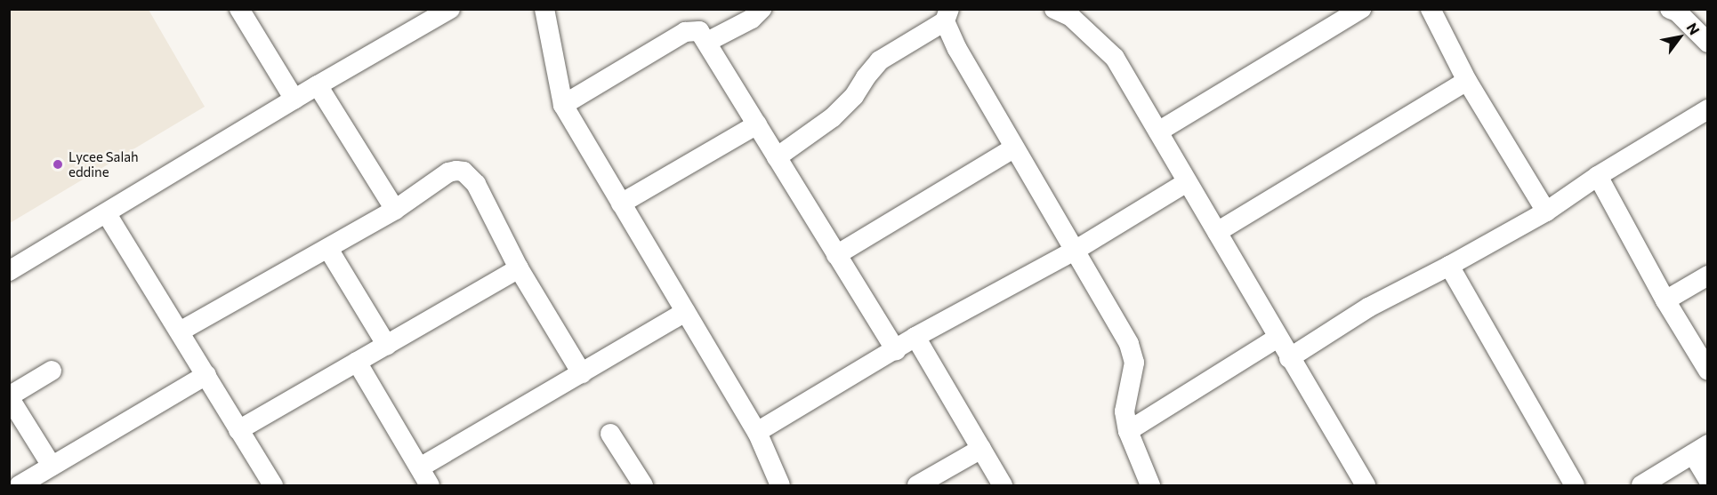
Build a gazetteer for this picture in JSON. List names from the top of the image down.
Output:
{
  "places": ["Lycee Salah eddine"],
  "north": "top right"
}
